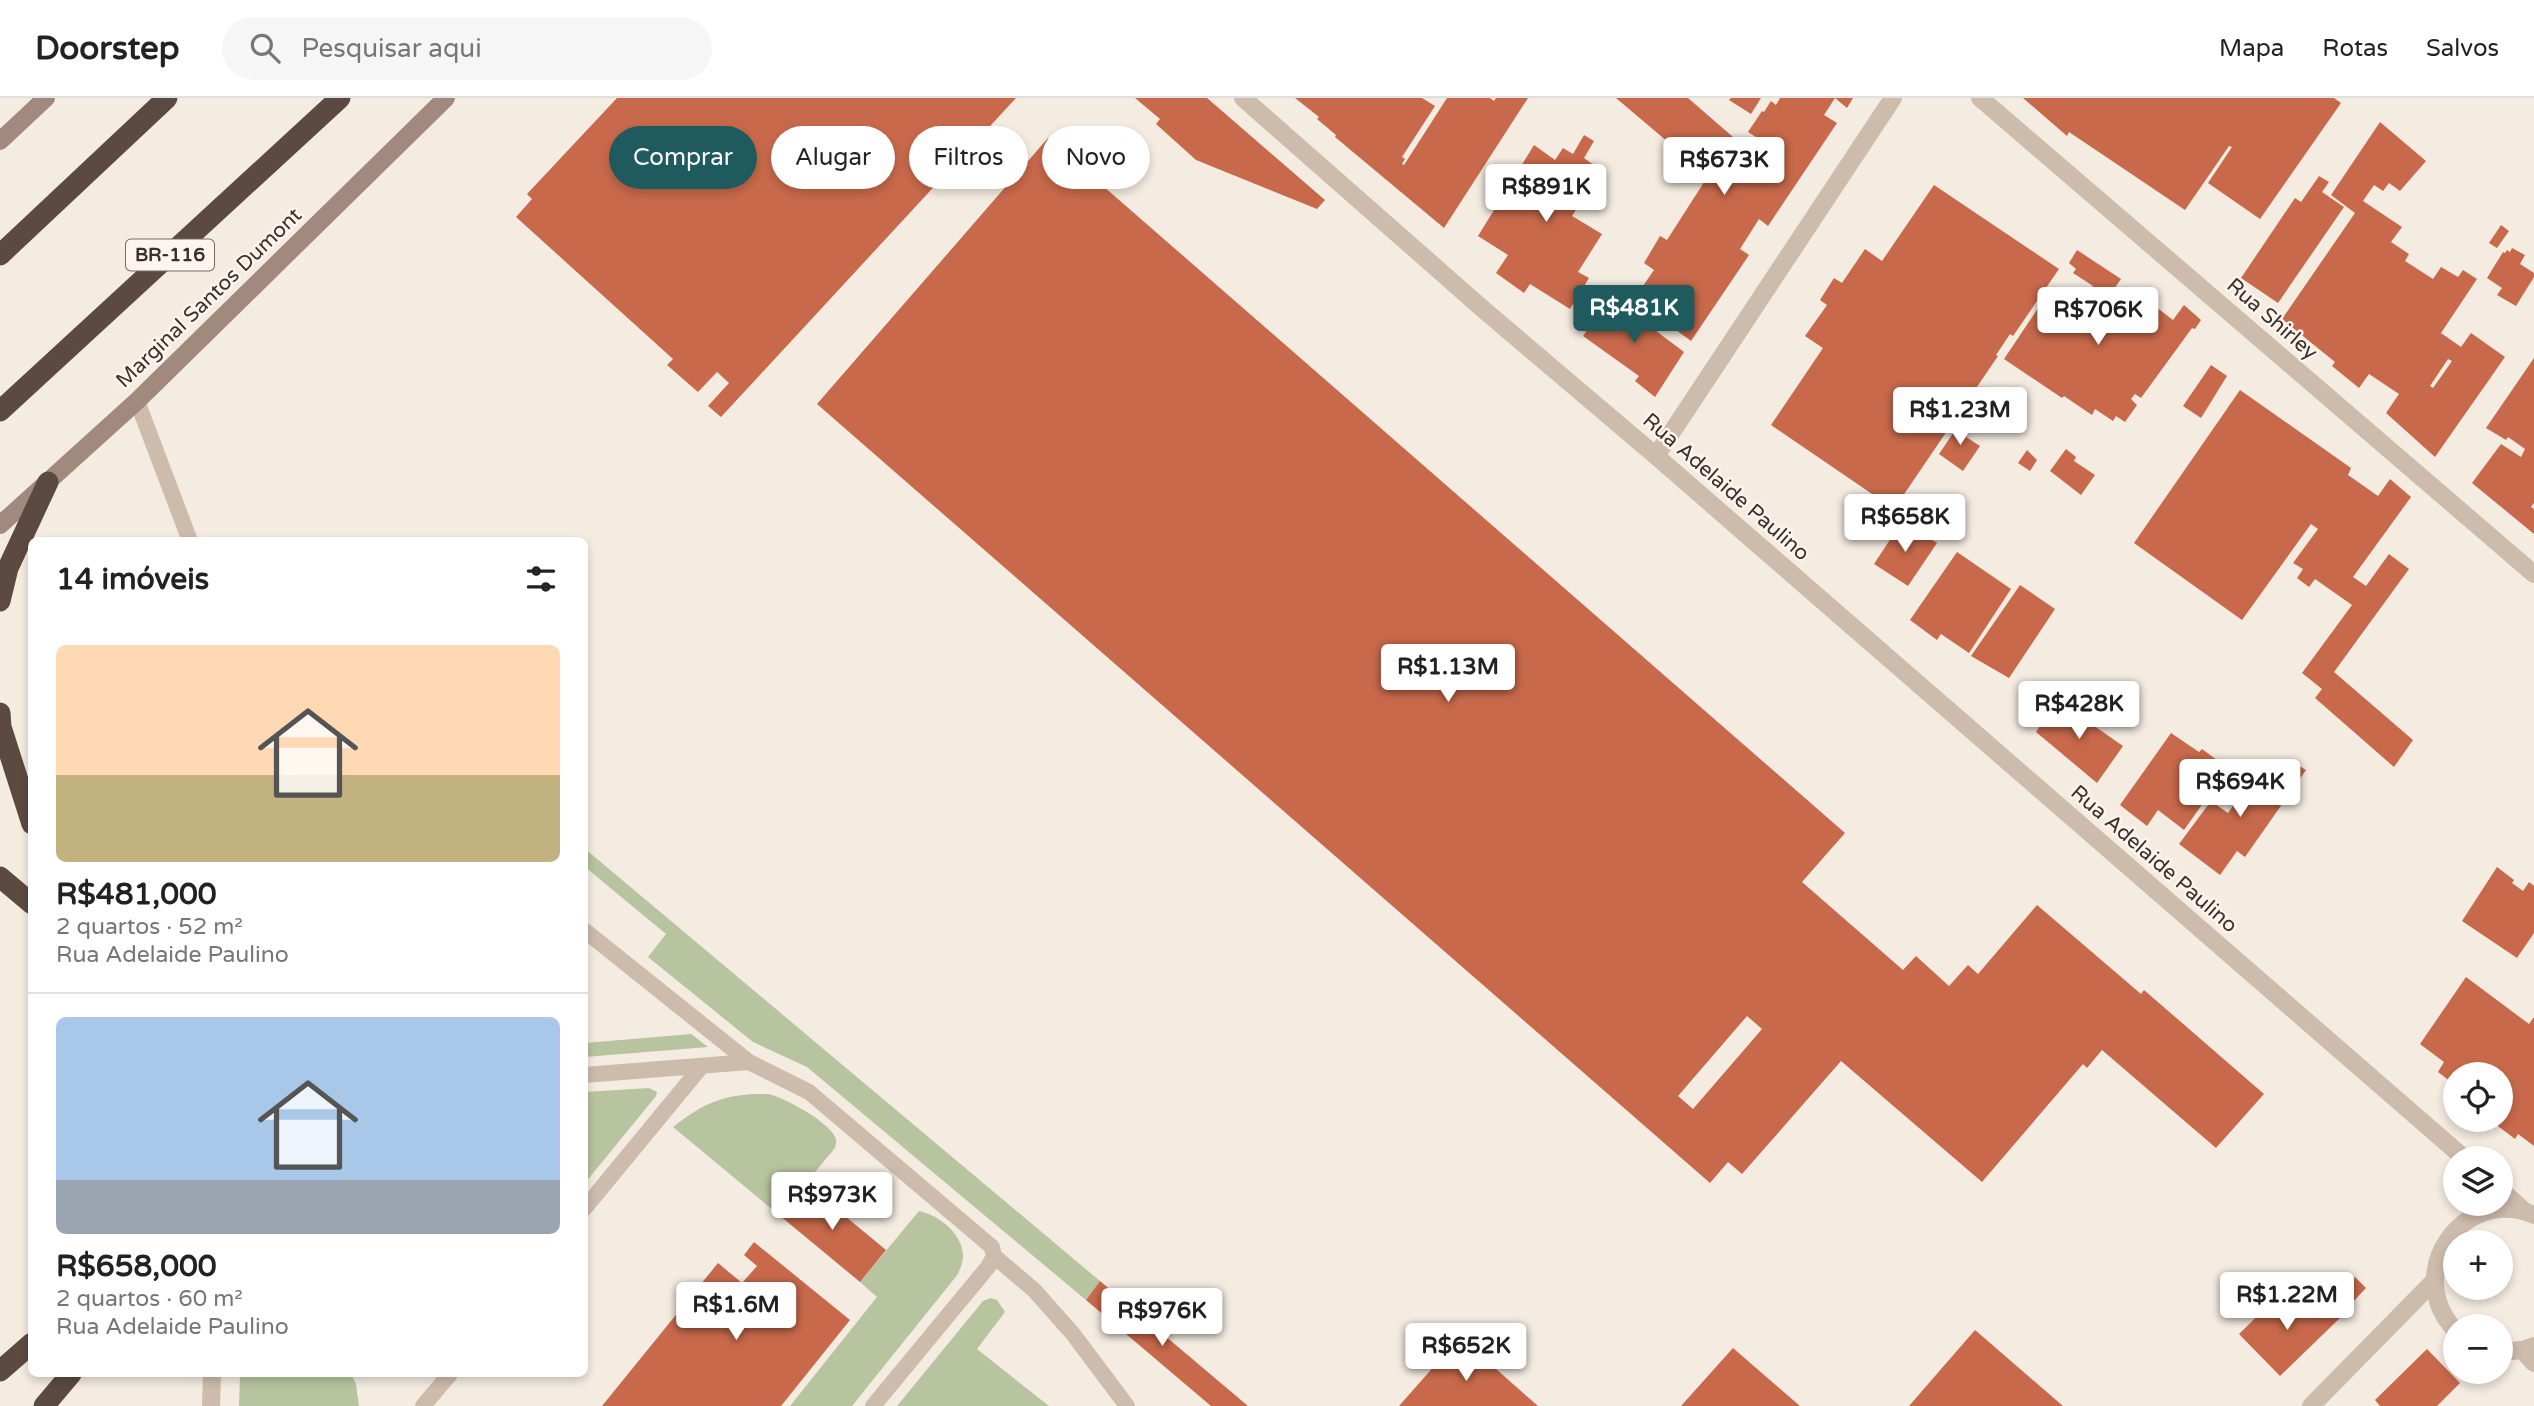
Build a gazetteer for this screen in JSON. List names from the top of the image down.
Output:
{
  "streets": {
    "highway": ["BR-116"],
    "main road": ["Marginal Santos Dumont"],
    "street": ["Rua Shirley", "Rua Adelaide Paulino"]
  },
  "page": {
    "header": "Doorstep",
    "search": "Pesquisar aqui",
    "nav": ["Mapa", "Rotas", "Salvos"],
    "chip": [
      "Comprar",
      "Alugar",
      "Filtros",
      "Novo"
    ],
    "price": [
      "R$673K",
      "R$891K",
      "R$481K",
      "R$706K",
      "R$1.23M",
      "R$658K",
      "R$1.13M",
      "R$428K",
      "R$694K",
      "R$973K",
      "R$1.22M",
      "R$1.6M",
      "R$976K",
      "R$652K"
    ],
    "heading": "14 imóveis",
    "list": [
      {
        "name": "R$481,000",
        "note": "2 quartos · 52 m² · Rua Adelaide Paulino"
      },
      {
        "name": "R$658,000",
        "note": "2 quartos · 60 m² · Rua Adelaide Paulino"
      }
    ],
    "map_buttons": ["+", "−"]
  }
}
